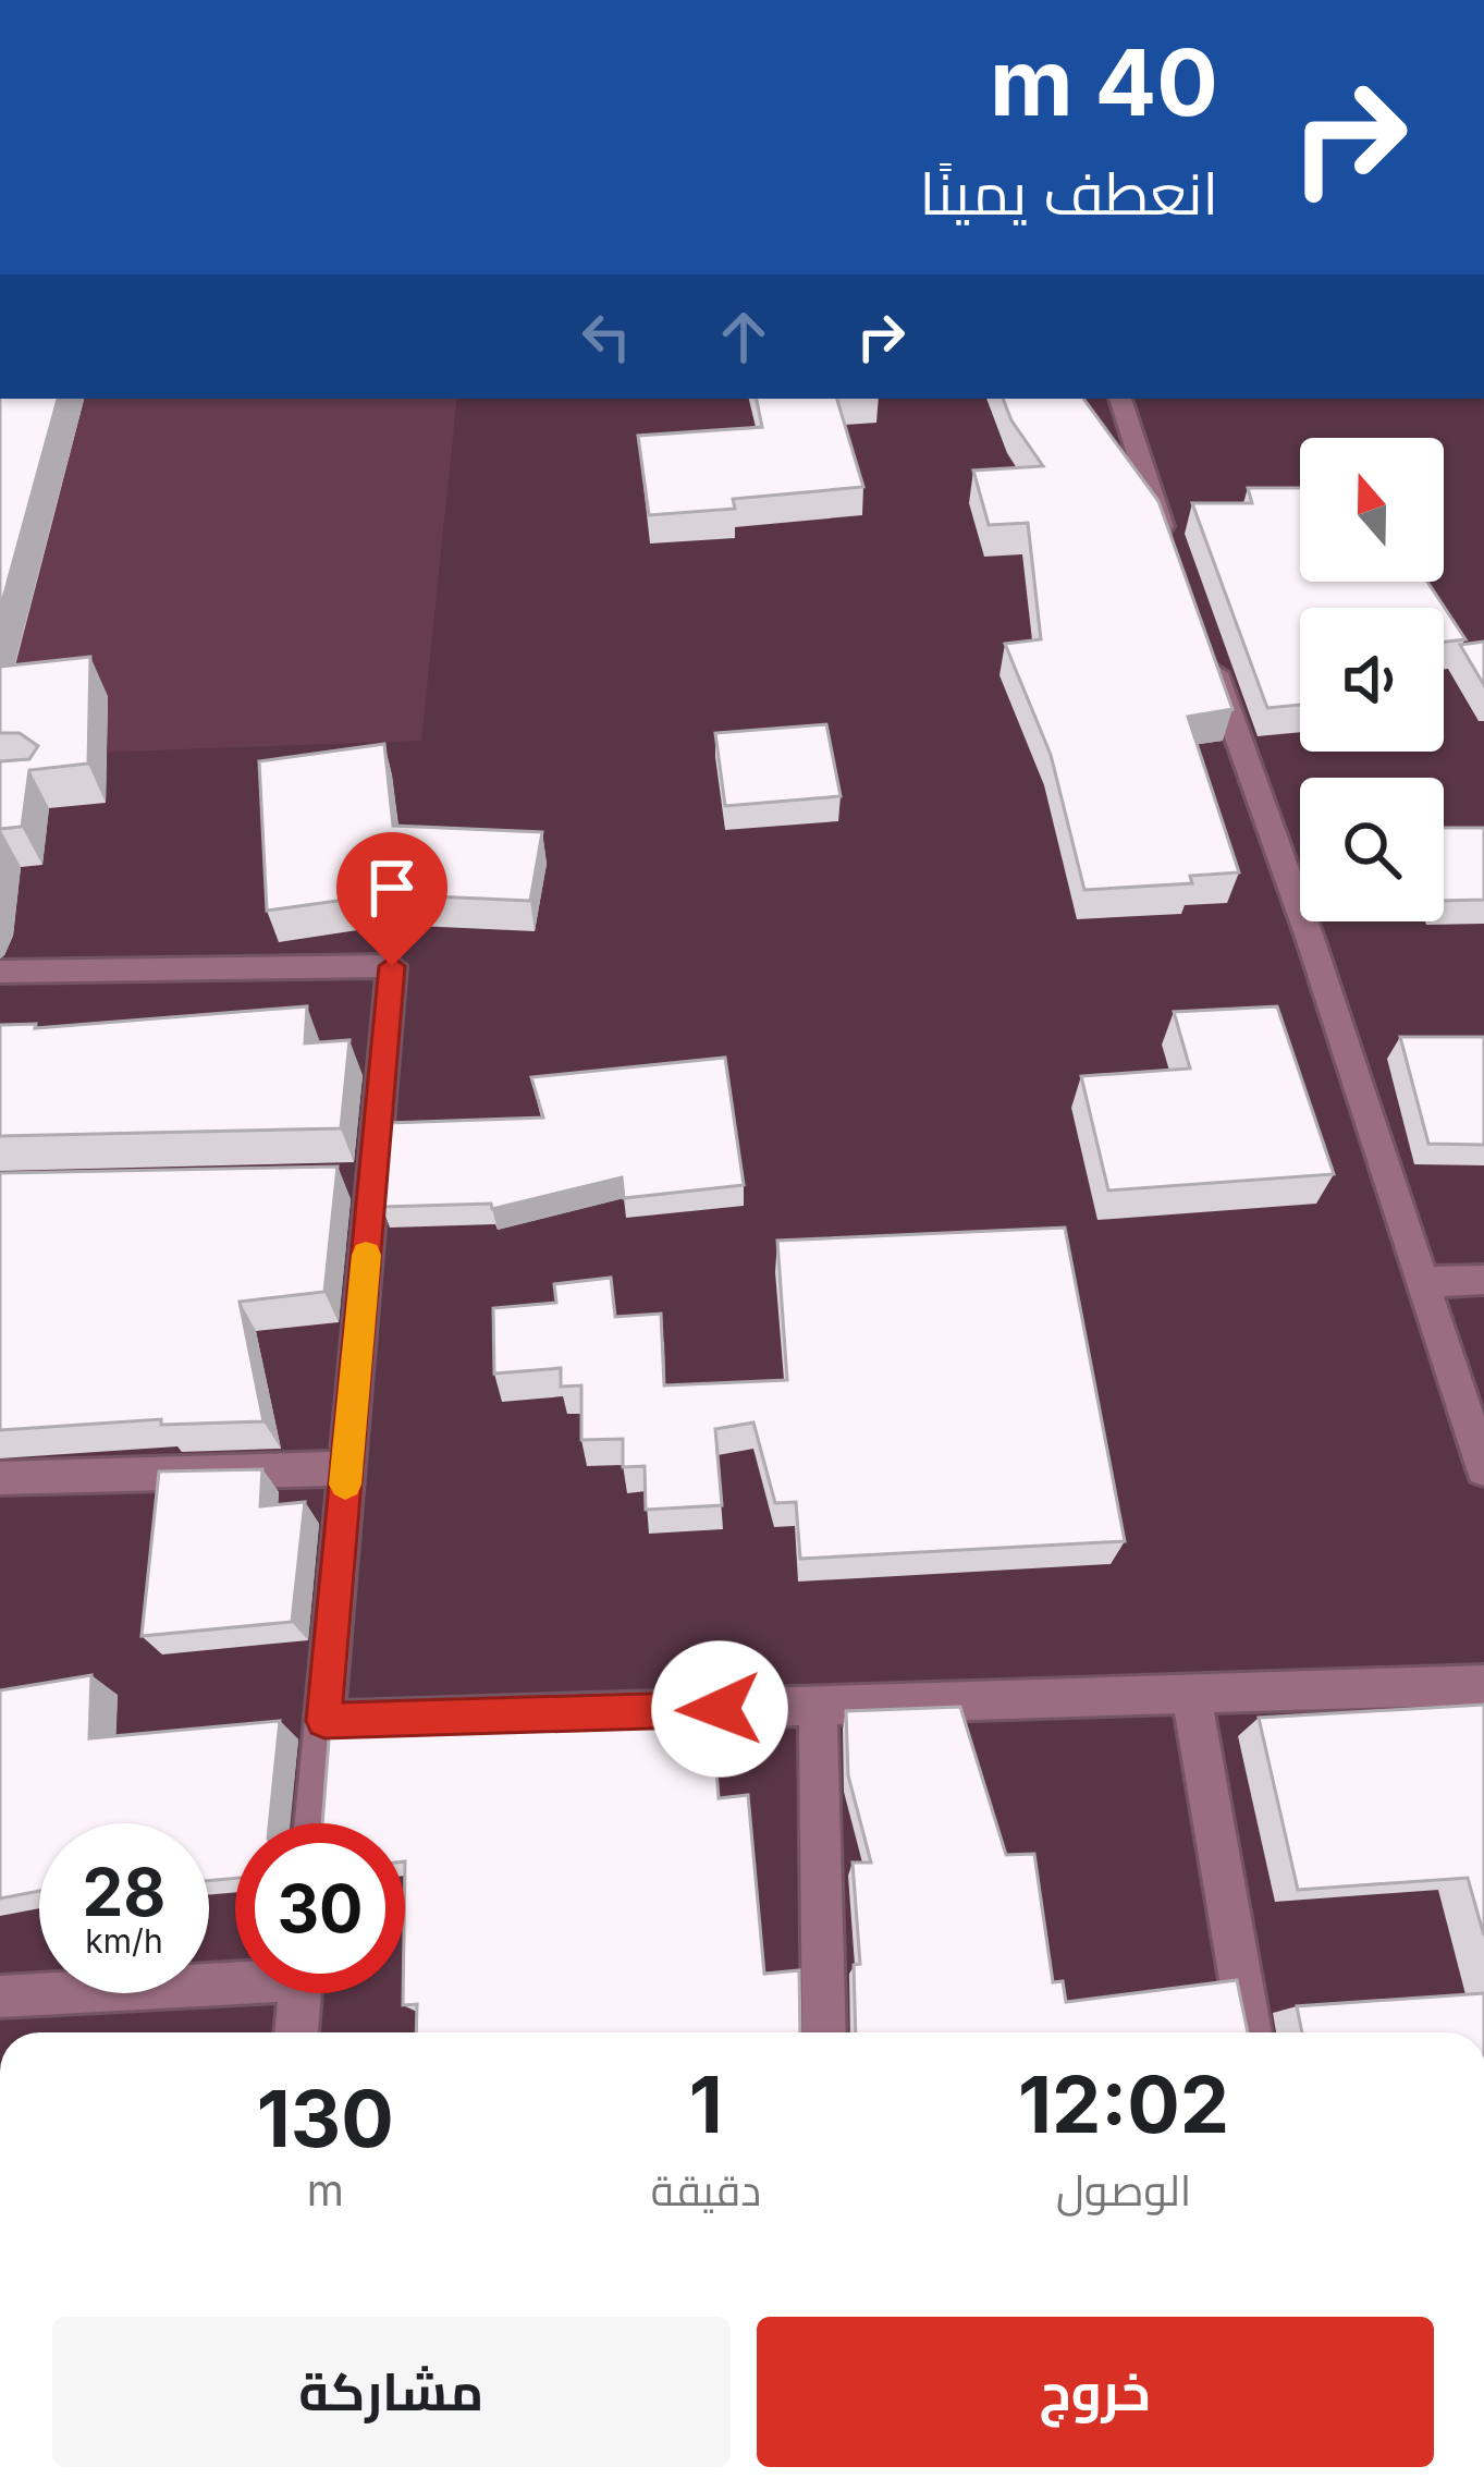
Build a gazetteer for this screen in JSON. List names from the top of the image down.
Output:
{
  "north": "top",
  "page": {
    "turn": ["40 m", "انعطف يمينًا"],
    "speed": "28 km/h",
    "limit": "30",
    "eta": [
      "12:02",
      "الوصول",
      "1",
      "دقيقة",
      "130",
      "m"
    ],
    "buttons": ["خروج", "مشاركة"]
  }
}
